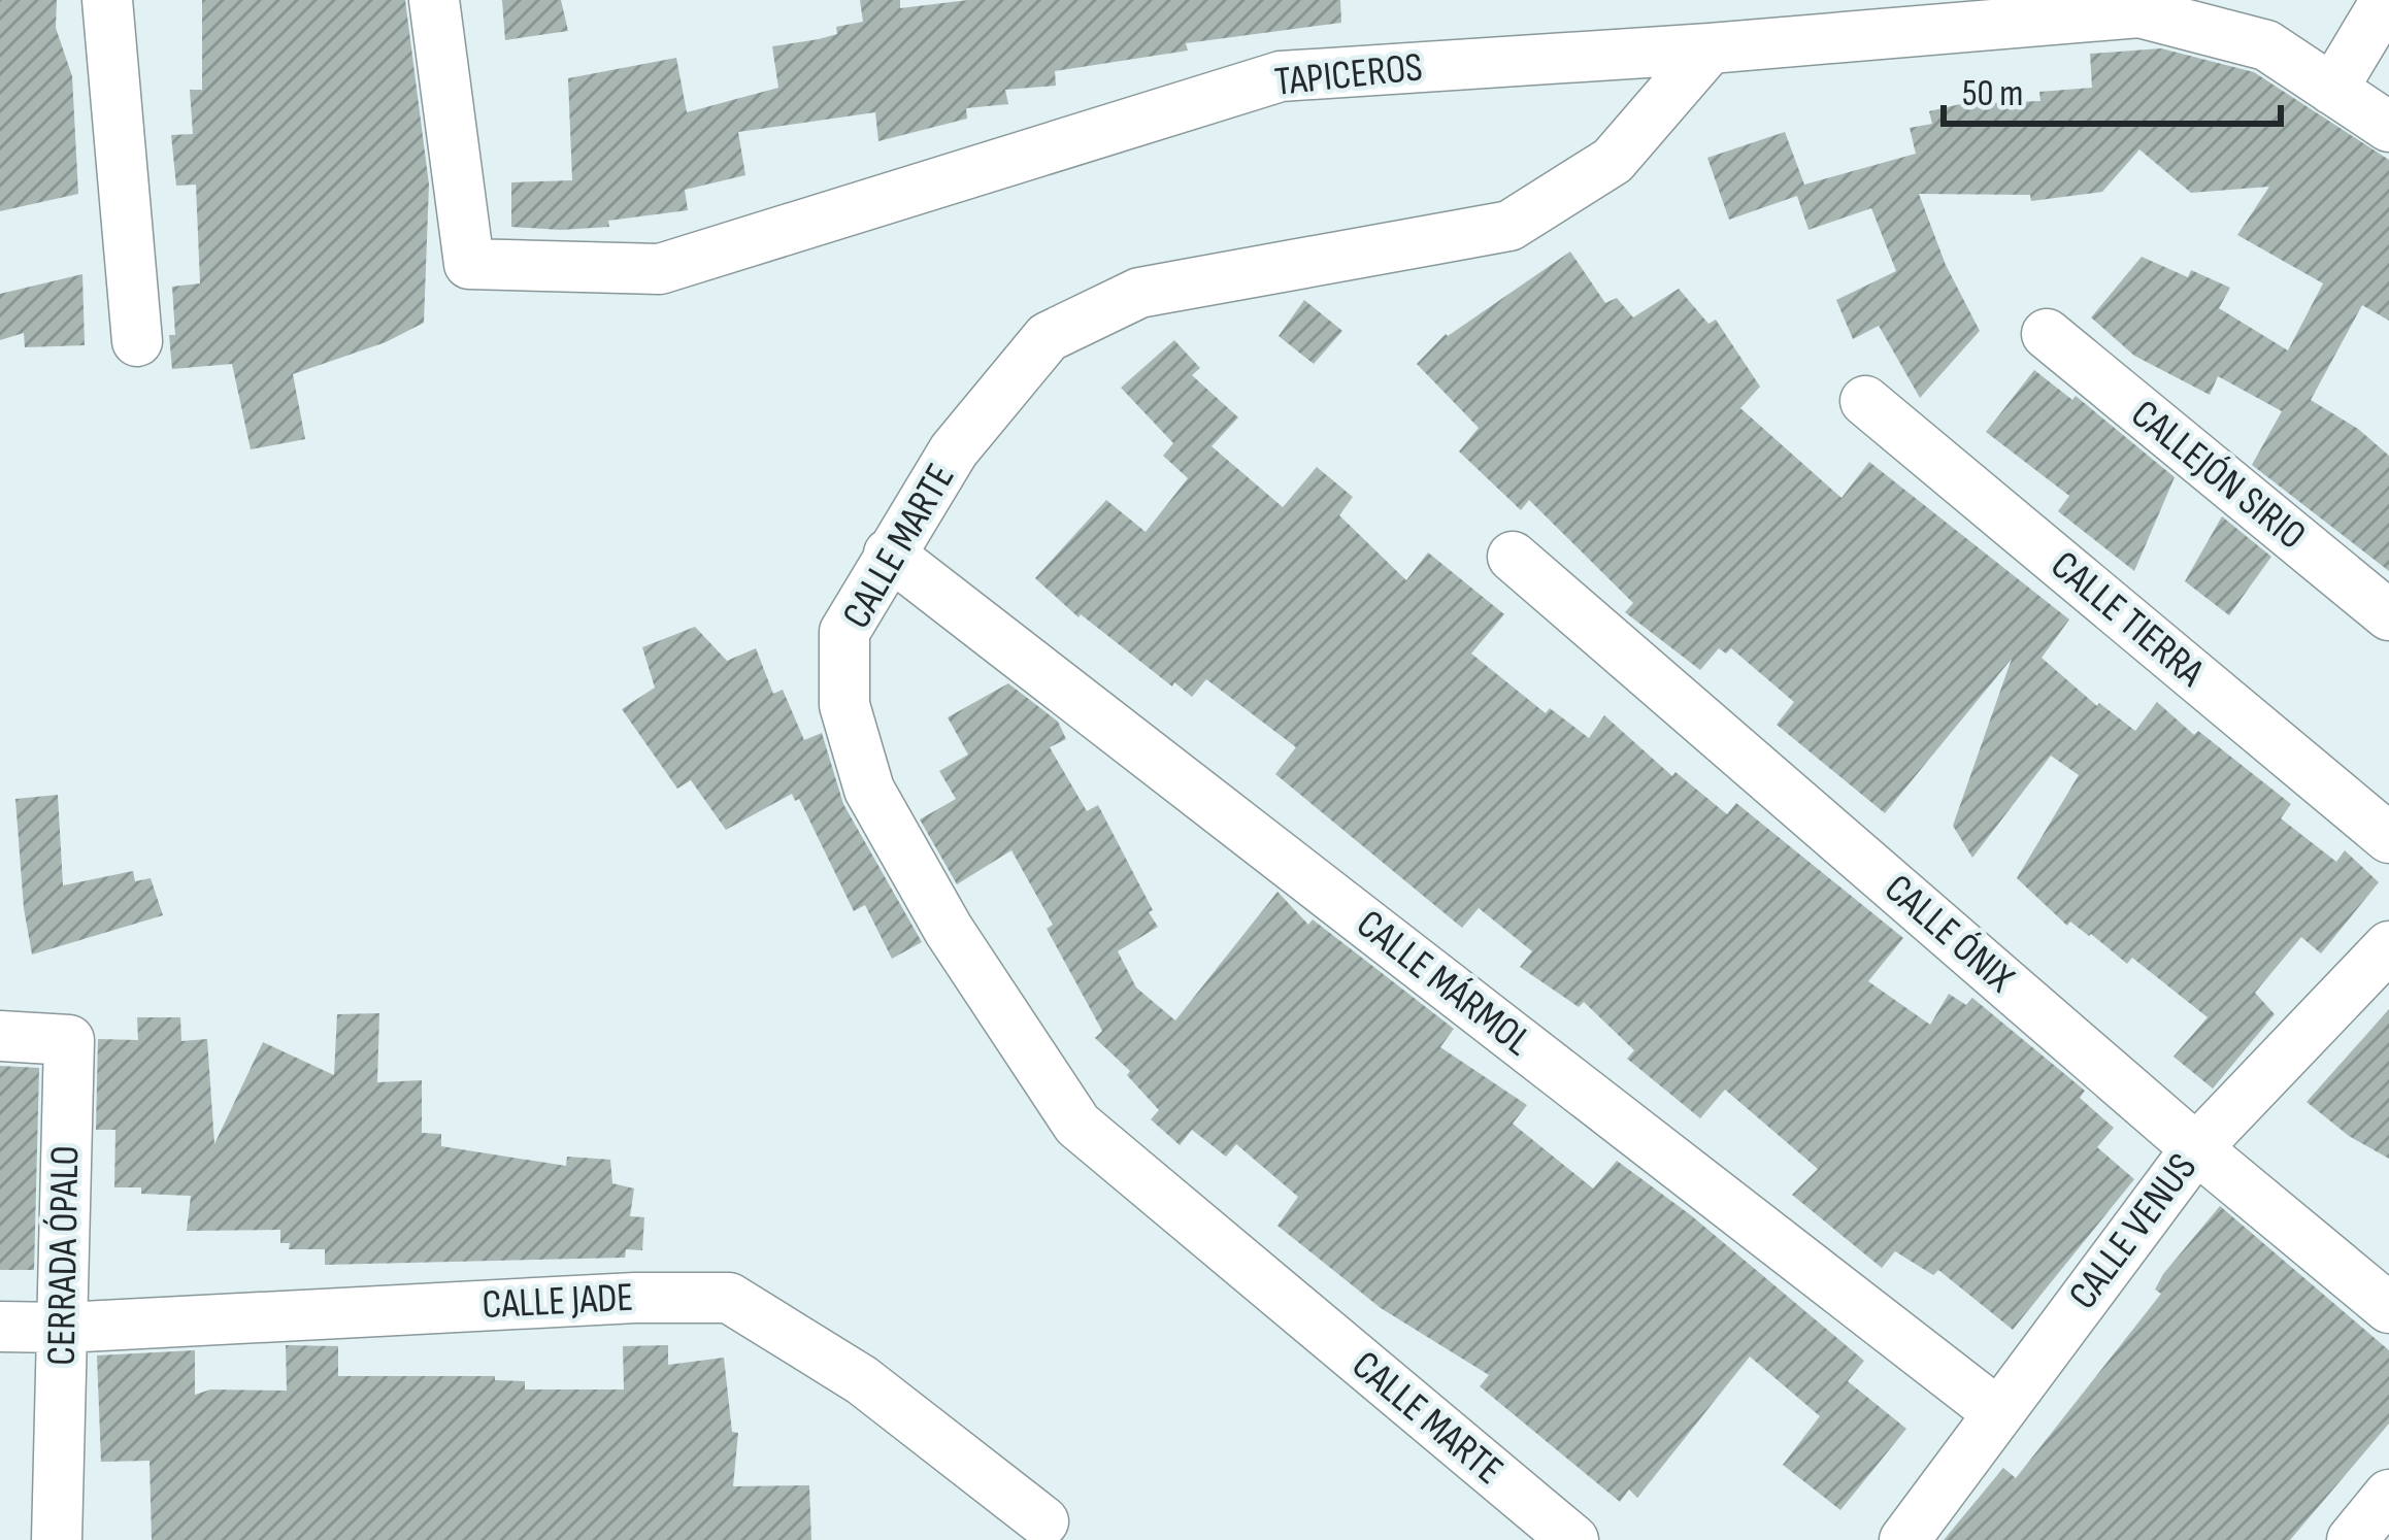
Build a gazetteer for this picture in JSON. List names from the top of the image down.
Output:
{
  "streets": {
    "street": [
      "TAPICEROS",
      "CALLEJÓN SIRIO",
      "CALLE MARTE",
      "CALLE TIERRA",
      "CALLE ÓNIX",
      "CALLE MÁRMOL",
      "CALLE VENUS",
      "CERRADA ÓPALO",
      "CALLE JADE"
    ]
  },
  "crossings": [
    ["TAPICEROS", "CALLE MARTE"],
    ["CALLE MARTE", "CALLE MÁRMOL"],
    ["CALLE ÓNIX", "CALLE VENUS"],
    ["CALLE MÁRMOL", "CALLE VENUS"],
    ["CERRADA ÓPALO", "CALLE JADE"]
  ],
  "scale_bar": "50 m"
}
